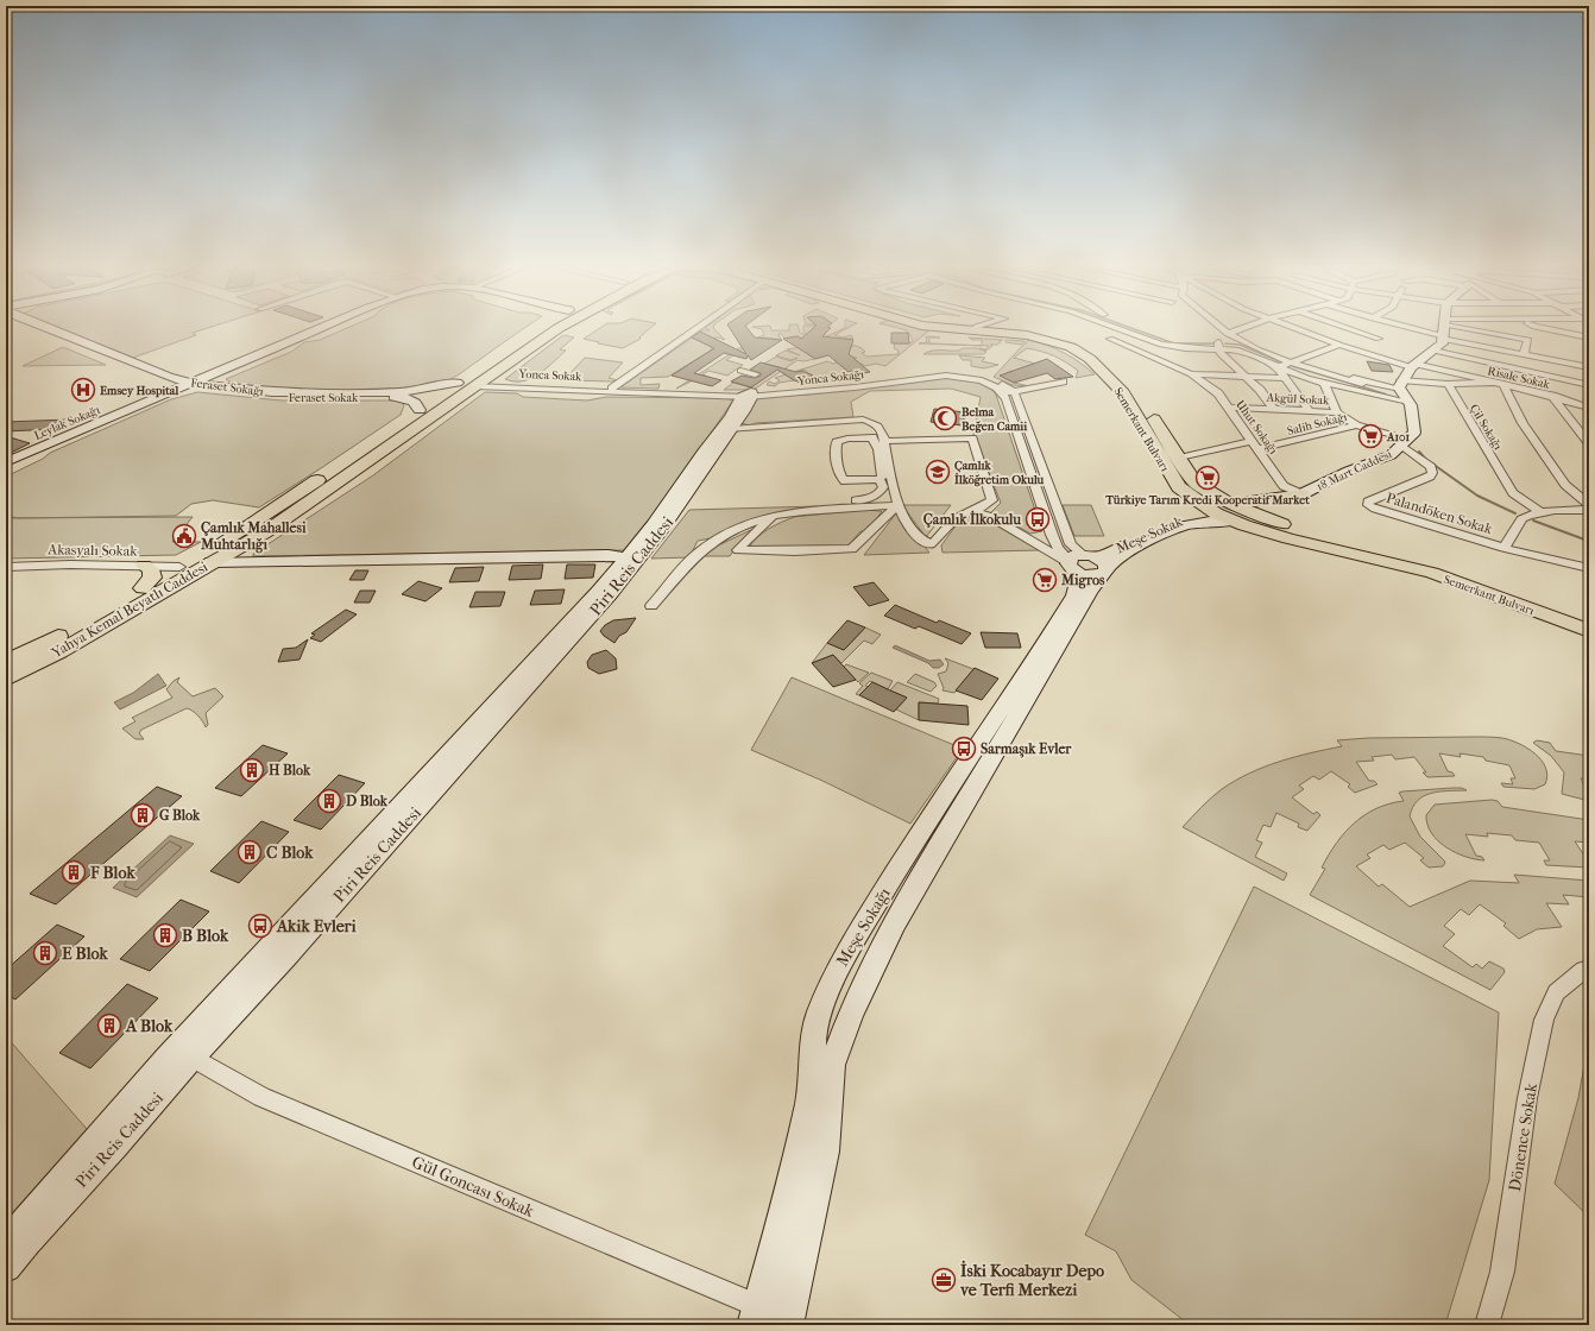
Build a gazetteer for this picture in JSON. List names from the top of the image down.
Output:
{
  "streets": {
    "main road": ["Semerkant Bulvarı", "Yahya Kemal Beyatlı Caddesi"],
    "street": [
      "Yonca Sokak",
      "Yonca Sokağı",
      "Risale Sokak",
      "Feraset Sokağı",
      "Feraset Sokak",
      "Akgül Sokak",
      "Leylak Sokağı",
      "Salih Sokağı",
      "Uhut Sokağı",
      "Çil Sokağı",
      "18 Mart Caddesi",
      "Palandöken Sokak",
      "Meşe Sokak",
      "Akasyalı Sokak",
      "Piri Reis Caddesi",
      "Meşe Sokağı",
      "Dönence Sokak",
      "Gül Goncası Sokak"
    ]
  },
  "crossings": [
    ["Yonca Sokak", "Yonca Sokağı"],
    ["Yonca Sokak", "Yahya Kemal Beyatlı Caddesi"],
    ["Yonca Sokağı", "Piri Reis Caddesi"],
    ["Yonca Sokağı", "Yahya Kemal Beyatlı Caddesi"],
    ["Risale Sokak", "Çil Sokağı"],
    ["Feraset Sokağı", "Feraset Sokak"],
    ["Feraset Sokağı", "Leylak Sokağı"],
    ["Feraset Sokağı", "Yahya Kemal Beyatlı Caddesi"],
    ["Feraset Sokak", "Leylak Sokağı"],
    ["Feraset Sokak", "Yahya Kemal Beyatlı Caddesi"],
    ["Akgül Sokak", "Uhut Sokağı"],
    ["Salih Sokağı", "Uhut Sokağı"],
    ["Salih Sokağı", "18 Mart Caddesi"],
    ["Salih Sokağı", "Palandöken Sokak"],
    ["Uhut Sokağı", "18 Mart Caddesi"],
    ["Semerkant Bulvarı", "Meşe Sokak"],
    ["Semerkant Bulvarı", "Meşe Sokağı"],
    ["18 Mart Caddesi", "Palandöken Sokak"],
    ["Meşe Sokak", "Meşe Sokağı"],
    ["Akasyalı Sokak", "Yahya Kemal Beyatlı Caddesi"],
    ["Piri Reis Caddesi", "Gül Goncası Sokak"],
    ["Meşe Sokağı", "Gül Goncası Sokak"]
  ],
  "places": {
    "hospital": ["Emsey Hospital"],
    "mosque": ["Belma Beğen Camii"],
    "supermarket": ["A101", "Türkiye Tarım Kredi Kooperatif Market", "Migros"],
    "school or university": ["Çamlık İlköğretim Okulu"],
    "bus stop": ["Çamlık İlkokulu", "Sarmaşık Evler", "Akik Evleri"],
    "public building": ["Çamlık Mahallesi Muhtarlığı"],
    "building": [
      "H Blok",
      "D Blok",
      "G Blok",
      "C Blok",
      "F Blok",
      "B Blok",
      "E Blok",
      "A Blok"
    ],
    "office": ["İski Kocabayır Depo ve Terfi Merkezi"]
  }
}
